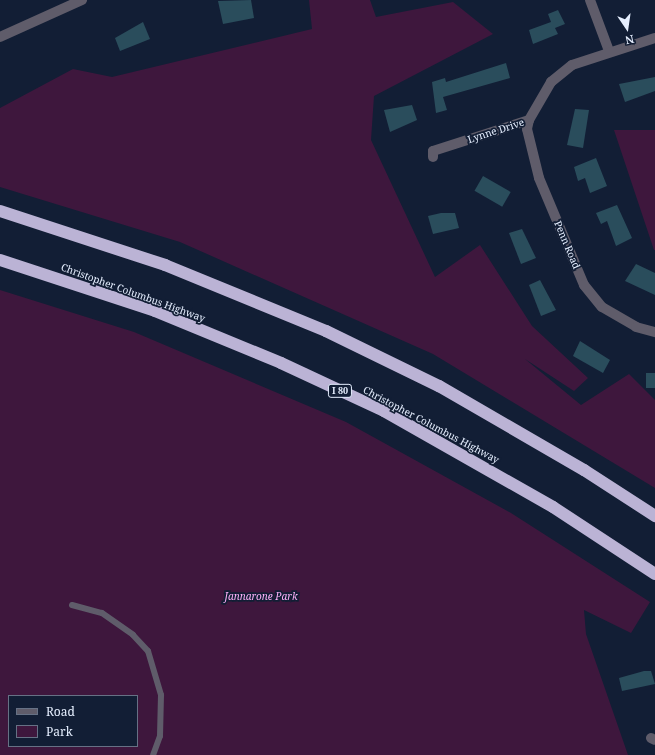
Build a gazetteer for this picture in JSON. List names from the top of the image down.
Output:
{
  "streets": {
    "highway": ["Christopher Columbus Highway", "I 80"],
    "street": ["Lynne Drive", "Penn Road"]
  },
  "crossings": [
    ["Lynne Drive", "Penn Road"]
  ],
  "parks": ["Jannarone Park"],
  "legend": ["Road", "Park"],
  "north": "bottom"
}
